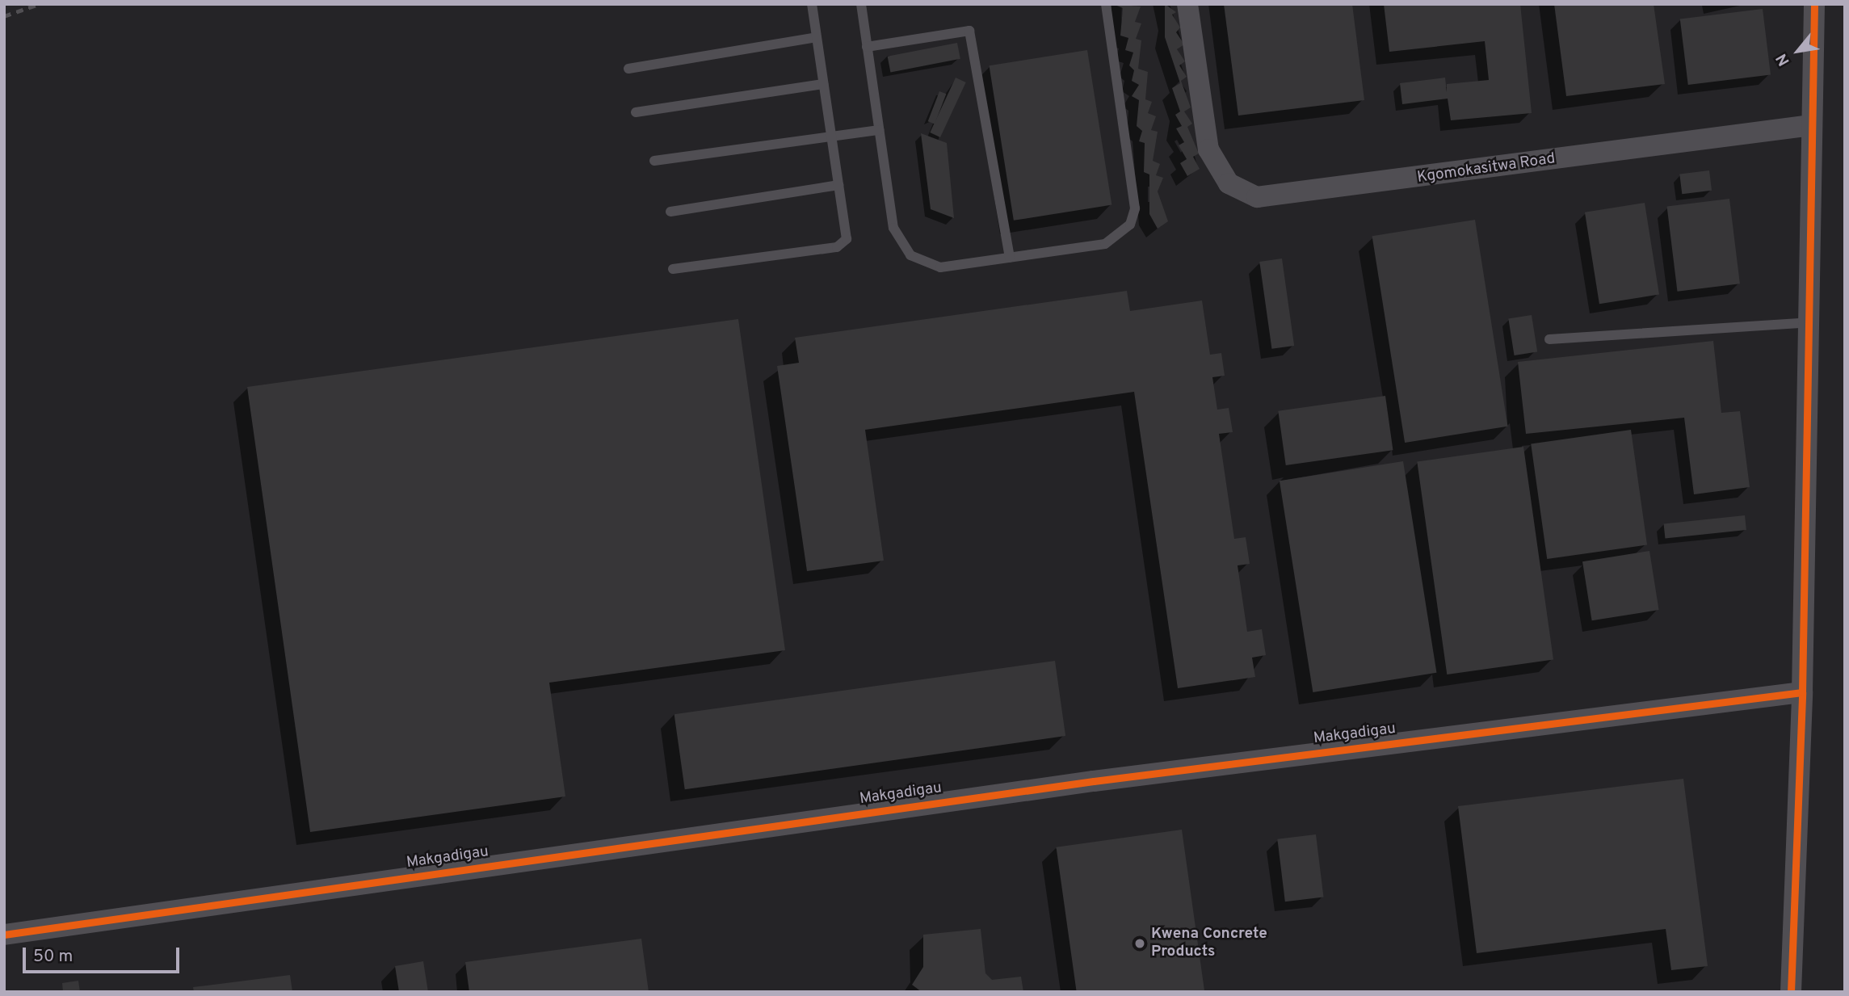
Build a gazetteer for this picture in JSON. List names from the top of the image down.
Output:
{
  "streets": {
    "street": ["Kgomokasitwa Road", "Makgadigau"]
  },
  "places": ["Kwena Concrete Products"],
  "scale_bar": "50 m",
  "north": "bottom left"
}
